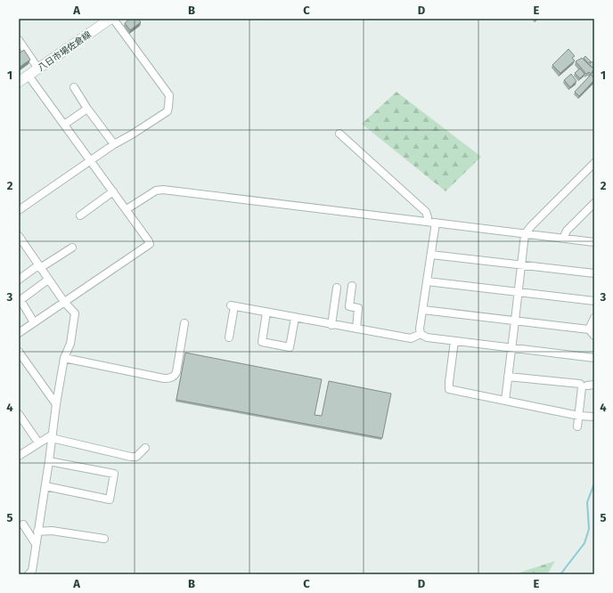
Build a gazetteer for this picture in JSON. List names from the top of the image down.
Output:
{
  "streets": {
    "main road": ["八日市場佐倉線"]
  },
  "grid": {
    "columns": [
      "A",
      "B",
      "C",
      "D",
      "E"
    ],
    "rows": [
      "1",
      "2",
      "3",
      "4",
      "5"
    ]
  }
}
